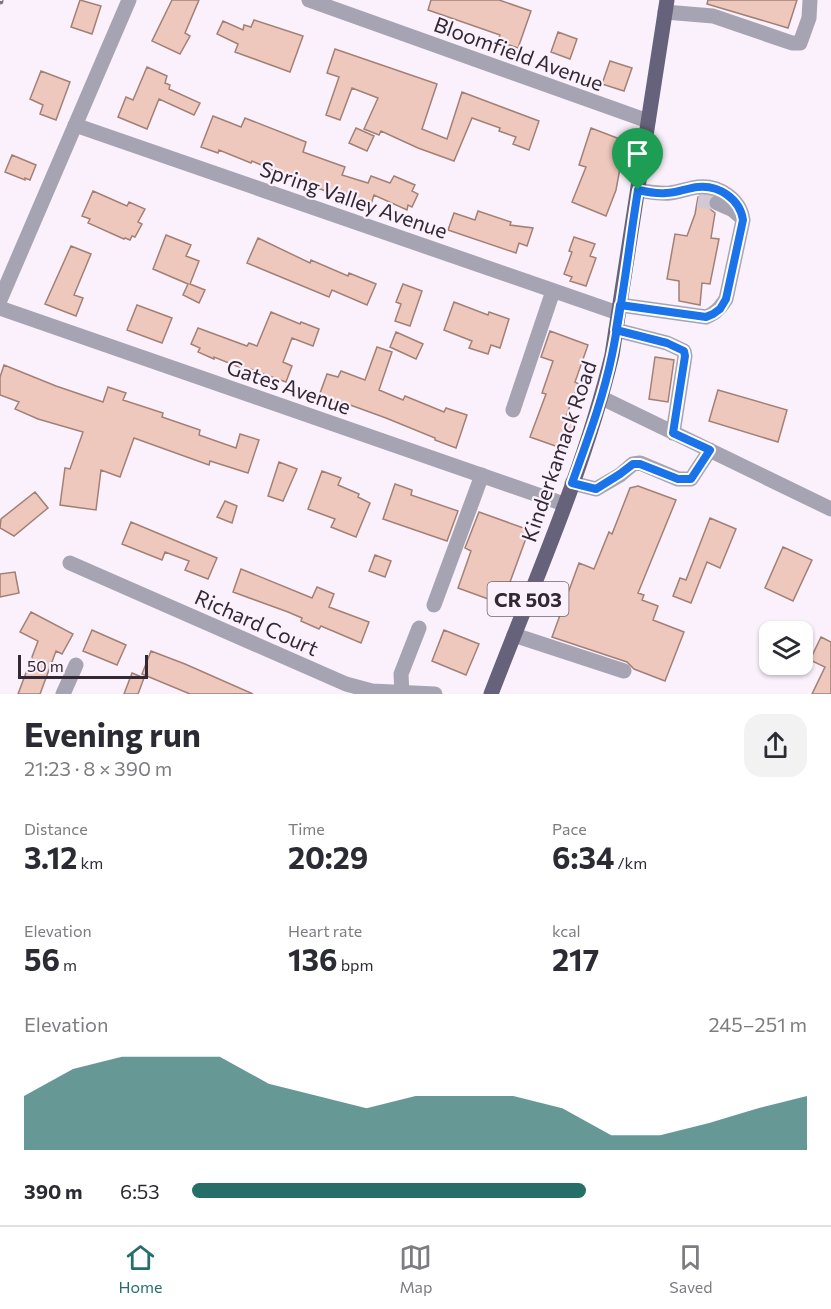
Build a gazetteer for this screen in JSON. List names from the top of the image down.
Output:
{
  "streets": {
    "main road": ["Kinderkamack Road", "CR 503"],
    "street": [
      "Bloomfield Avenue",
      "Spring Valley Avenue",
      "Gates Avenue",
      "Richard Court"
    ]
  },
  "crossings": [
    ["Bloomfield Avenue", "Kinderkamack Road"],
    ["Spring Valley Avenue", "Kinderkamack Road"],
    ["Gates Avenue", "Kinderkamack Road"]
  ],
  "scale_bar": "50 m",
  "page": {
    "scale": "50 m",
    "heading": ["Evening run", "21:23 · 8 × 390 m"],
    "stats": [
      ["Distance", "3.12 km"],
      ["Time", "20:29"],
      ["Pace", "6:34 /km"],
      ["Elevation", "56 m"],
      ["Heart rate", "136 bpm"],
      ["kcal", "217"]
    ],
    "chart": ["Elevation", "245–251 m"],
    "list": [
      {
        "name": "390 m",
        "note": "6:53"
      }
    ],
    "tabs": ["Home", "Map", "Saved"]
  }
}
